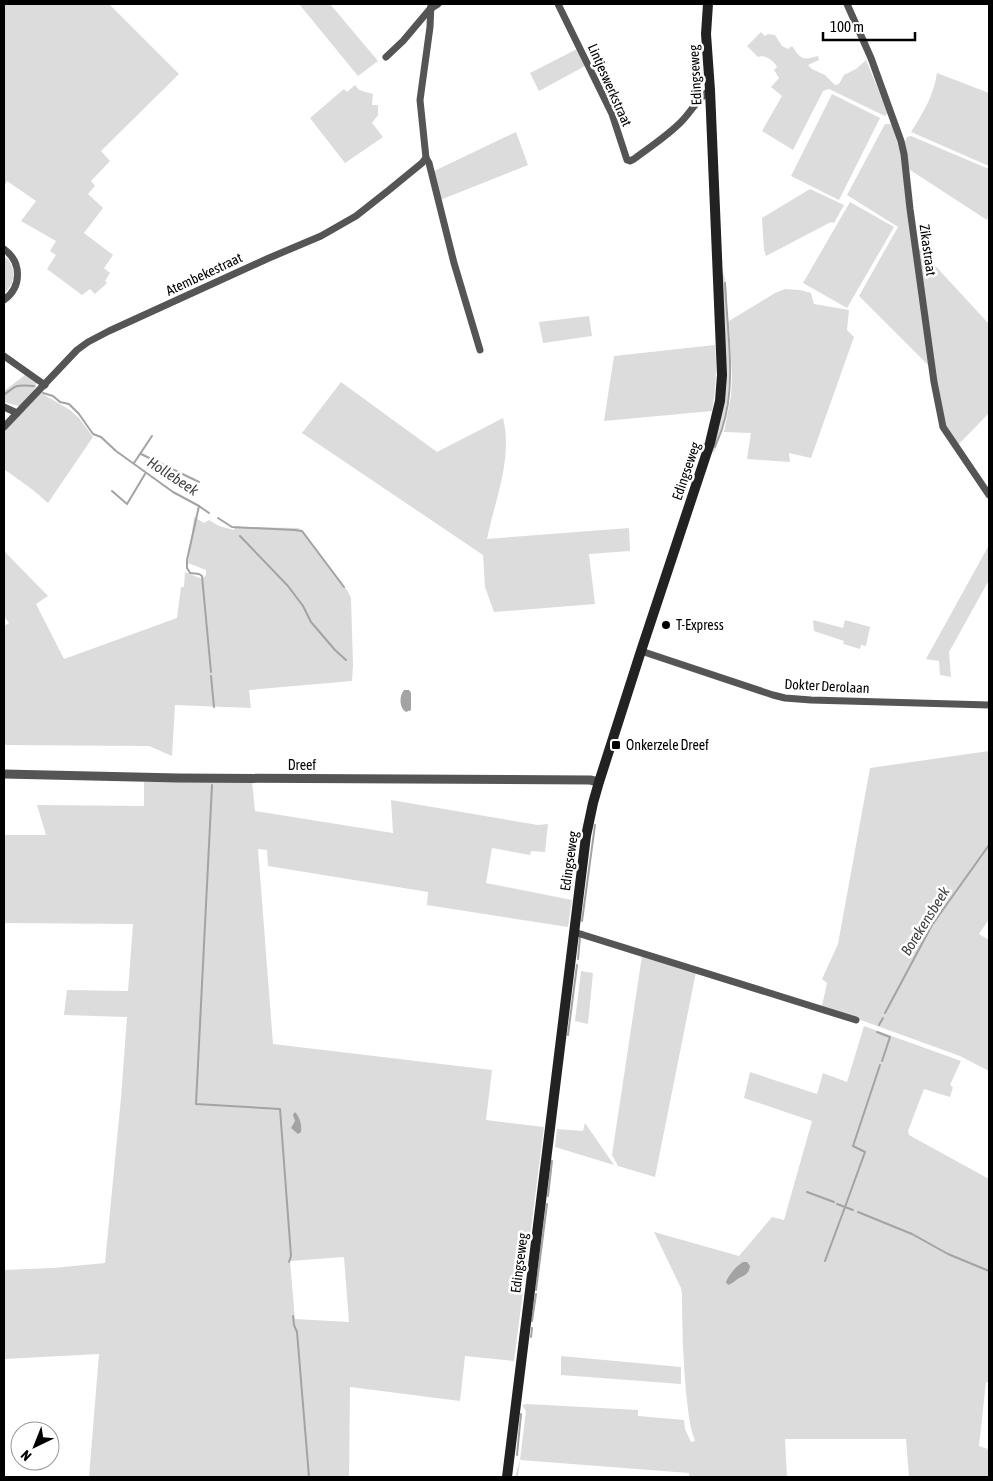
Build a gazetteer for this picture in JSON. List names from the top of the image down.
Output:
{
  "streets": {
    "main road": ["Edingseweg"],
    "street": [
      "Lintjeswerkstraat",
      "Zikastraat",
      "Atembekestraat",
      "Dokter Derolaan",
      "Dreef"
    ]
  },
  "crossings": [
    ["Edingseweg", "Lintjeswerkstraat"],
    ["Edingseweg", "Dokter Derolaan"],
    ["Edingseweg", "Dreef"]
  ],
  "water": ["Hollebeek", "Borekensbeek"],
  "places": {
    "other": ["T-Express"],
    "transit": ["Onkerzele Dreef"]
  },
  "scale_bar": "100 m",
  "north": "bottom left"
}
